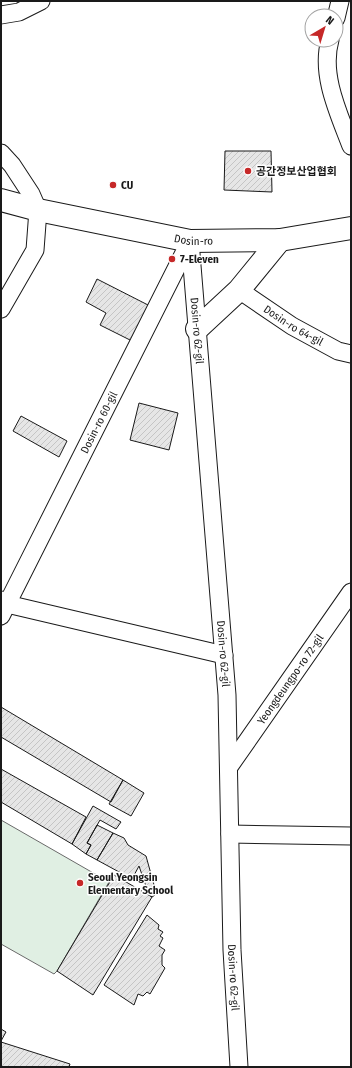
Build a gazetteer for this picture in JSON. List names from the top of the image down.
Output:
{
  "streets": {
    "main road": ["Dosin-ro"],
    "street": [
      "Dosin-ro 64-gil",
      "Dosin-ro 62-gil",
      "Dosin-ro 60-gil",
      "Yeongdeungpo-ro 72-gil"
    ]
  },
  "crossings": [
    ["Dosin-ro", "Dosin-ro 62-gil"],
    ["Dosin-ro", "Dosin-ro 60-gil"],
    ["Dosin-ro 62-gil", "Dosin-ro 60-gil"],
    ["Dosin-ro 62-gil", "Yeongdeungpo-ro 72-gil"]
  ],
  "places": [
    "공간정보산업협회",
    "CU",
    "7-Eleven",
    "Seoul Yeongsin Elementary School"
  ],
  "north": "top right"
}
